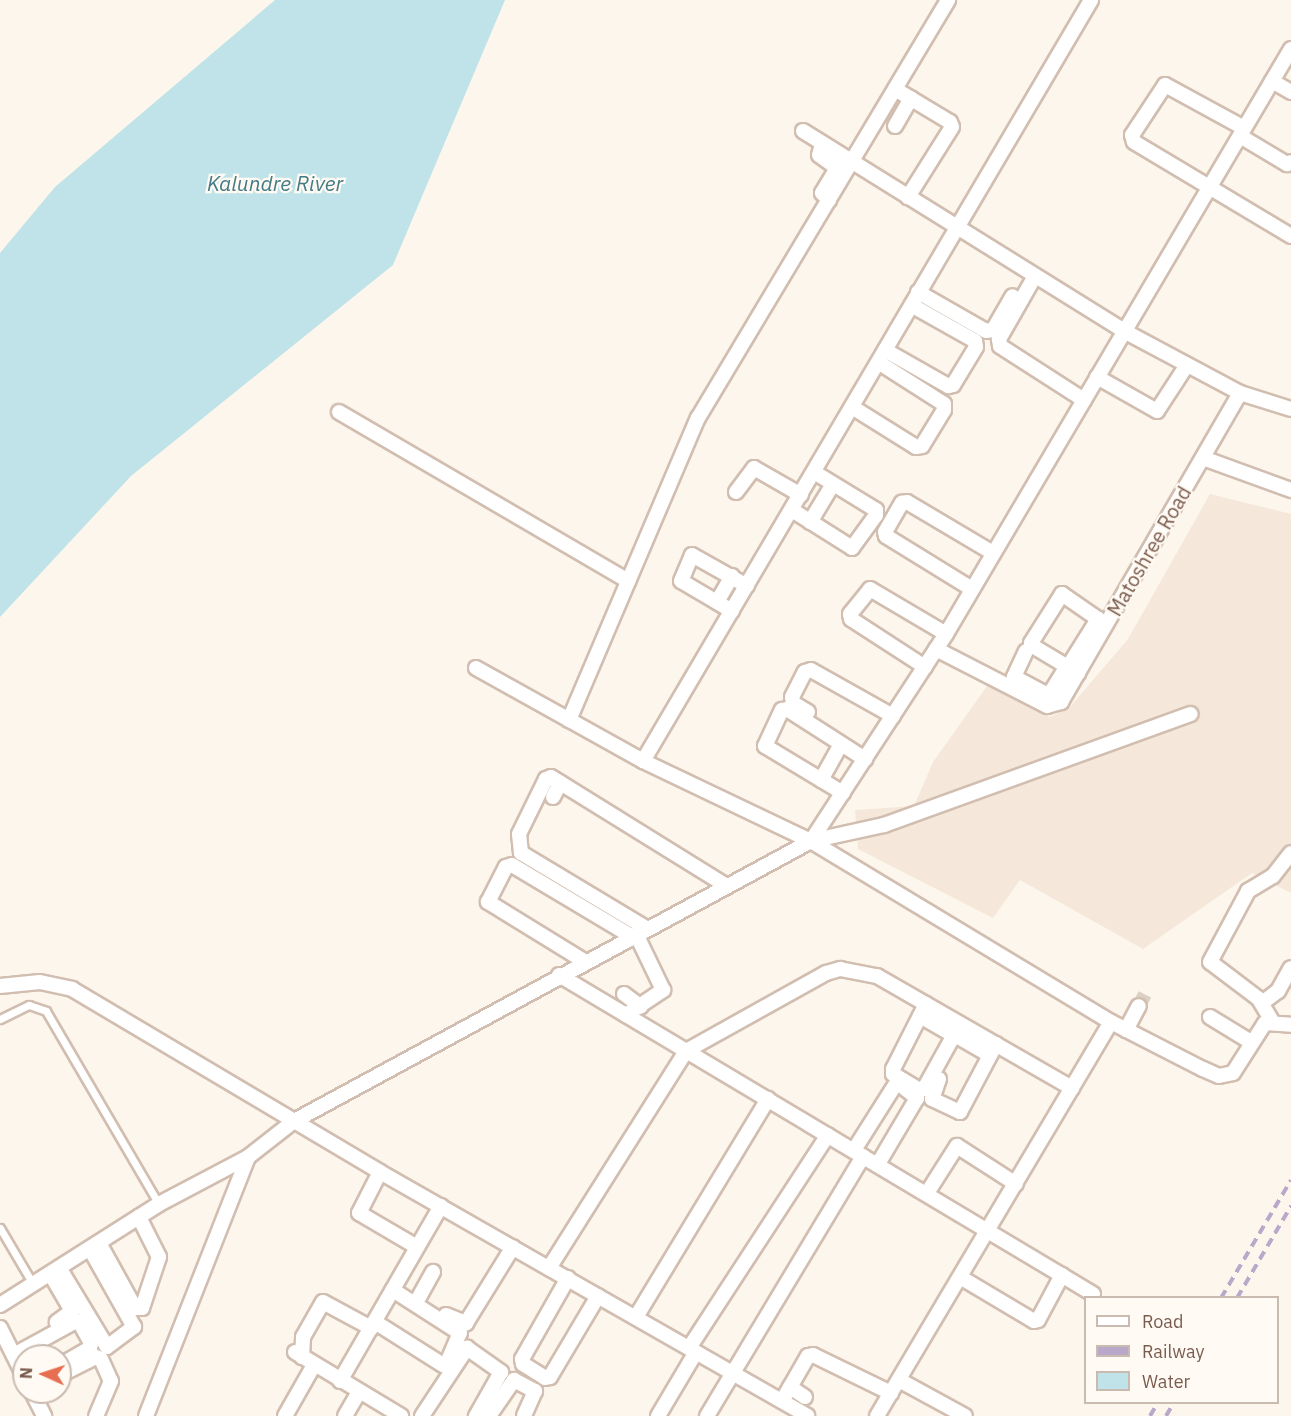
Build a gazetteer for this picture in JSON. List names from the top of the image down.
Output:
{
  "streets": {
    "street": ["Matoshree Road"]
  },
  "water": ["Kalundre River"],
  "legend": ["Road", "Railway", "Water"],
  "north": "left"
}
